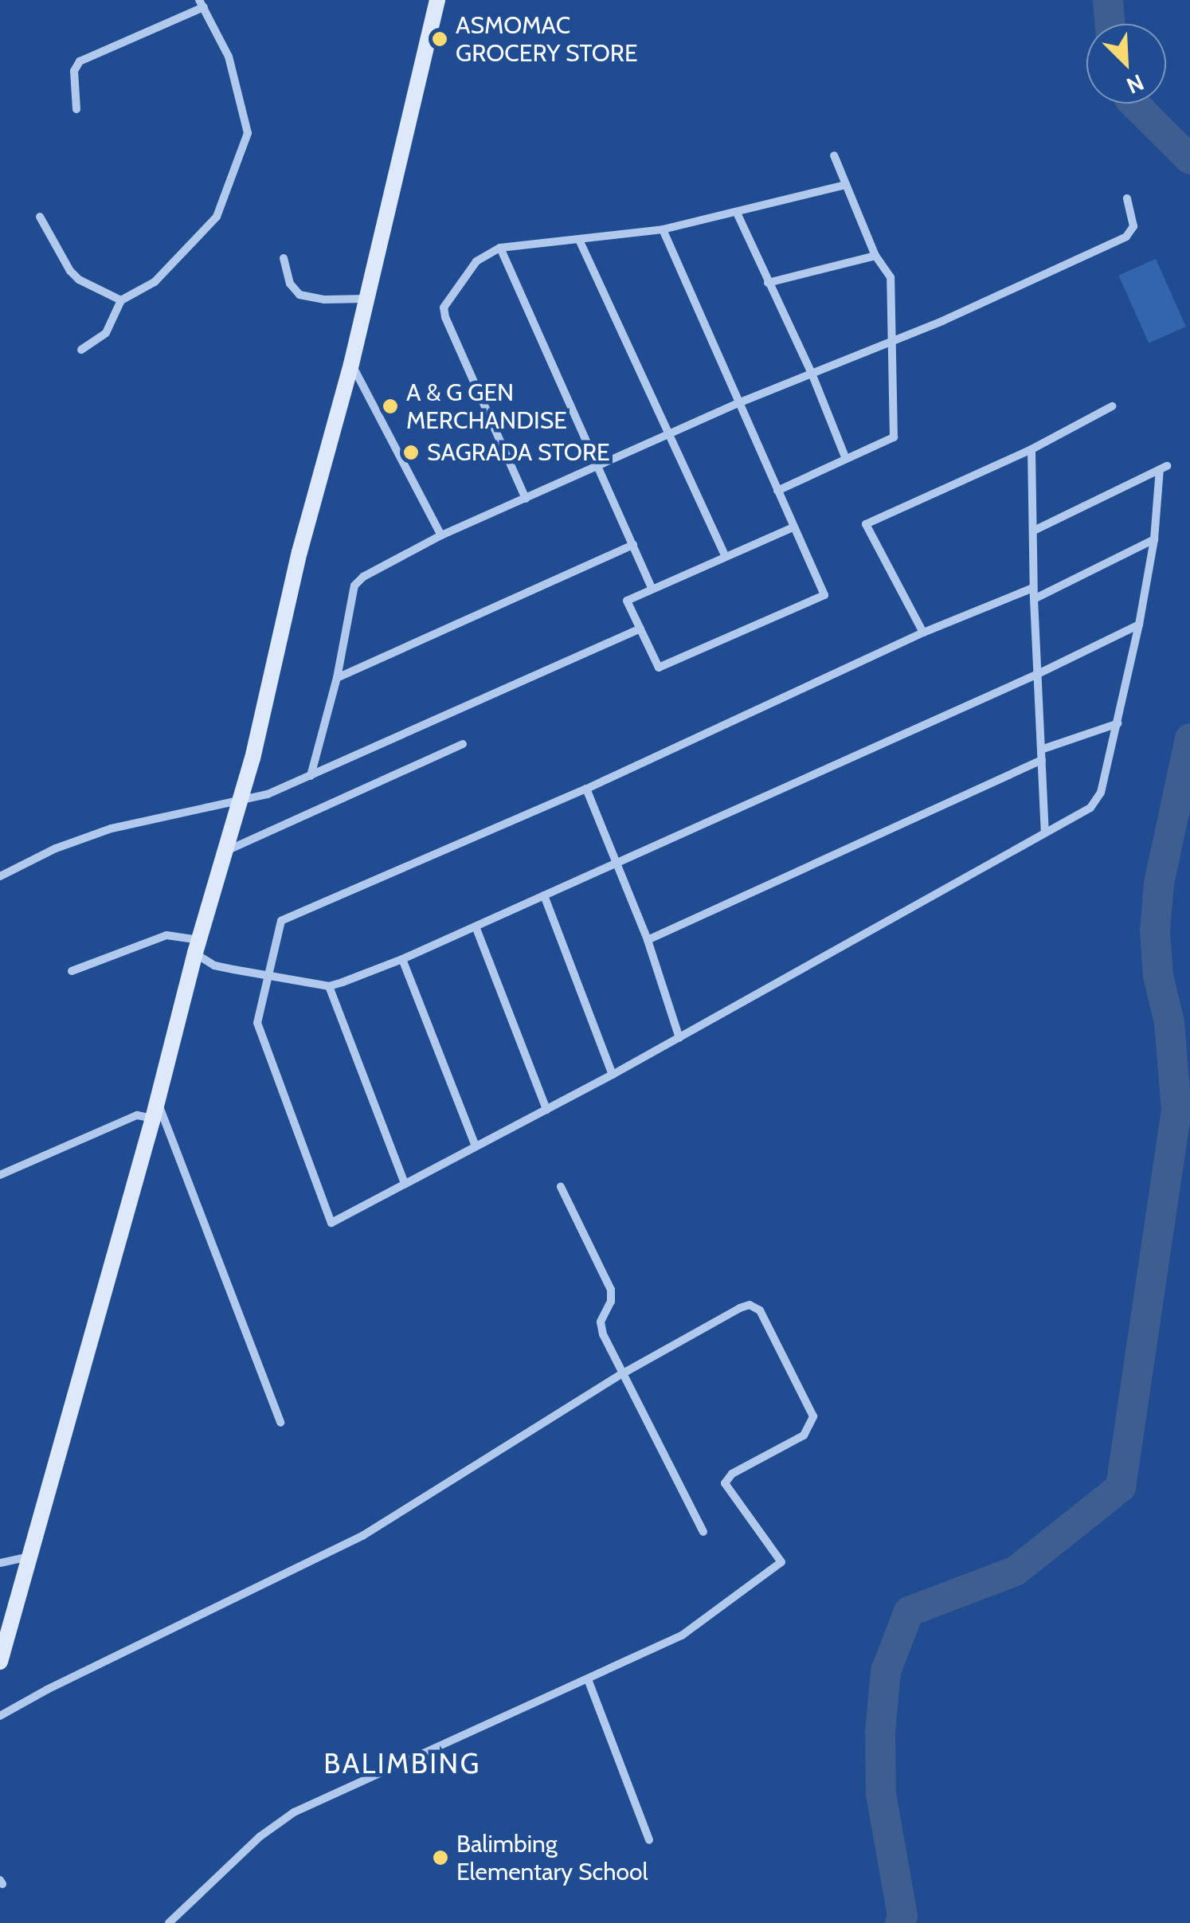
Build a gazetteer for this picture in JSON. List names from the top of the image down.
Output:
{
  "districts": ["BALIMBING"],
  "places": [
    "ASMOMAC GROCERY STORE",
    "A & G GEN MERCHANDISE",
    "SAGRADA STORE",
    "Balimbing Elementary School"
  ],
  "north": "bottom right"
}
